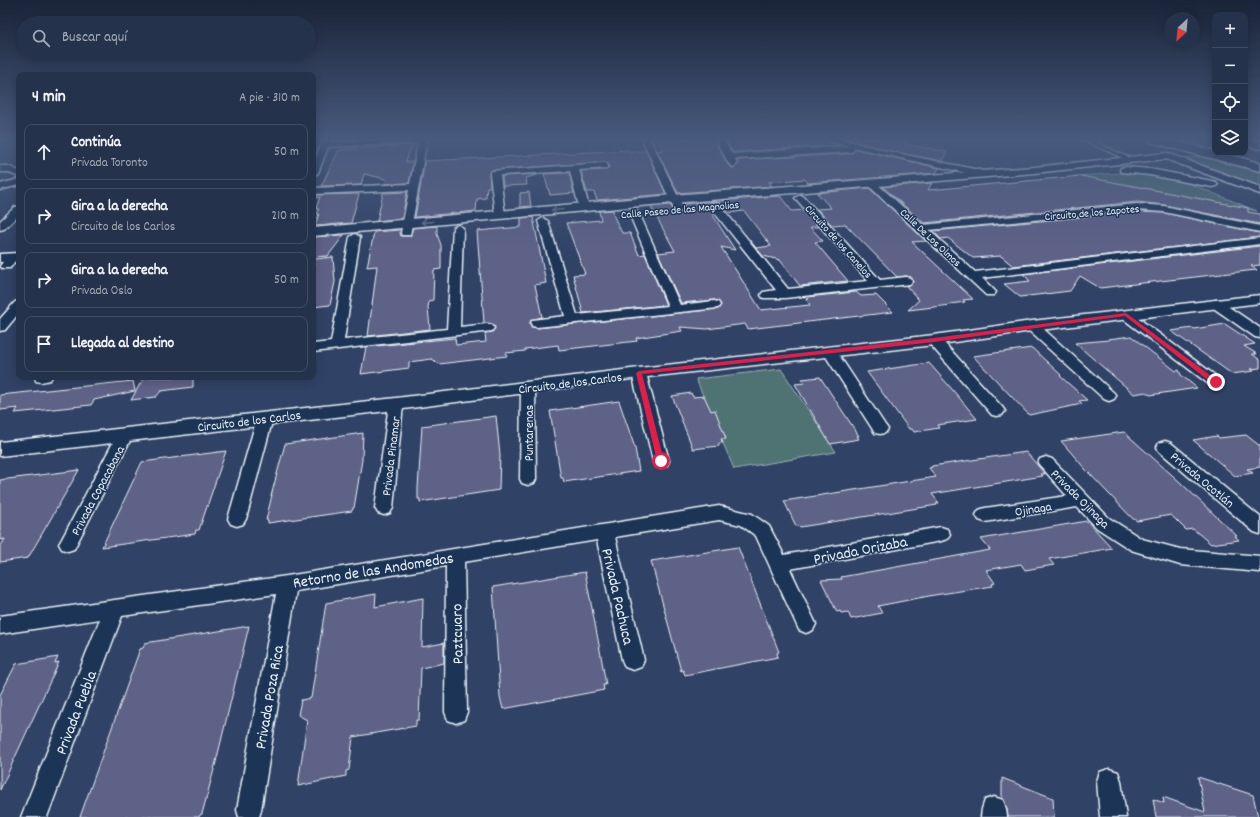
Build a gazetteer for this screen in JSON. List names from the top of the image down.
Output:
{
  "streets": {
    "street": [
      "Calle Paseo de las Magnolias",
      "Circuito de los Zapotes",
      "Calle De Los Olmos",
      "Circuito de los Canelos",
      "Circuito de los Carlos",
      "Puntarenas",
      "Privada Pinamar",
      "Privada Ocotlán",
      "Privada Copacabana",
      "Privada Ojinaga",
      "Ojinaga",
      "Privada Orizaba",
      "Retorno de las Andomedas",
      "Privada Pachuca",
      "Paztcuaro",
      "Privada Poza Rica",
      "Privada Puebla"
    ]
  },
  "crossings": [
    ["Calle Paseo de las Magnolias", "Calle De Los Olmos"],
    ["Calle Paseo de las Magnolias", "Circuito de los Canelos"],
    ["Circuito de los Zapotes", "Calle De Los Olmos"],
    ["Circuito de los Carlos", "Puntarenas"],
    ["Circuito de los Carlos", "Privada Pinamar"],
    ["Circuito de los Carlos", "Privada Copacabana"],
    ["Privada Ojinaga", "Ojinaga"],
    ["Privada Orizaba", "Retorno de las Andomedas"],
    ["Retorno de las Andomedas", "Privada Pachuca"],
    ["Retorno de las Andomedas", "Paztcuaro"],
    ["Retorno de las Andomedas", "Privada Poza Rica"],
    ["Retorno de las Andomedas", "Privada Puebla"]
  ],
  "north": "bottom left",
  "page": {
    "map_buttons": ["+", "−"],
    "search": "Buscar aquí",
    "heading": ["4 min", "A pie · 310 m"],
    "list": [
      ["Continúa", "Privada Toronto", "50 m"],
      ["Gira a la derecha", "Circuito de los Carlos", "210 m"],
      ["Gira a la derecha", "Privada Oslo", "50 m"],
      "Llegada al destino"
    ]
  }
}
